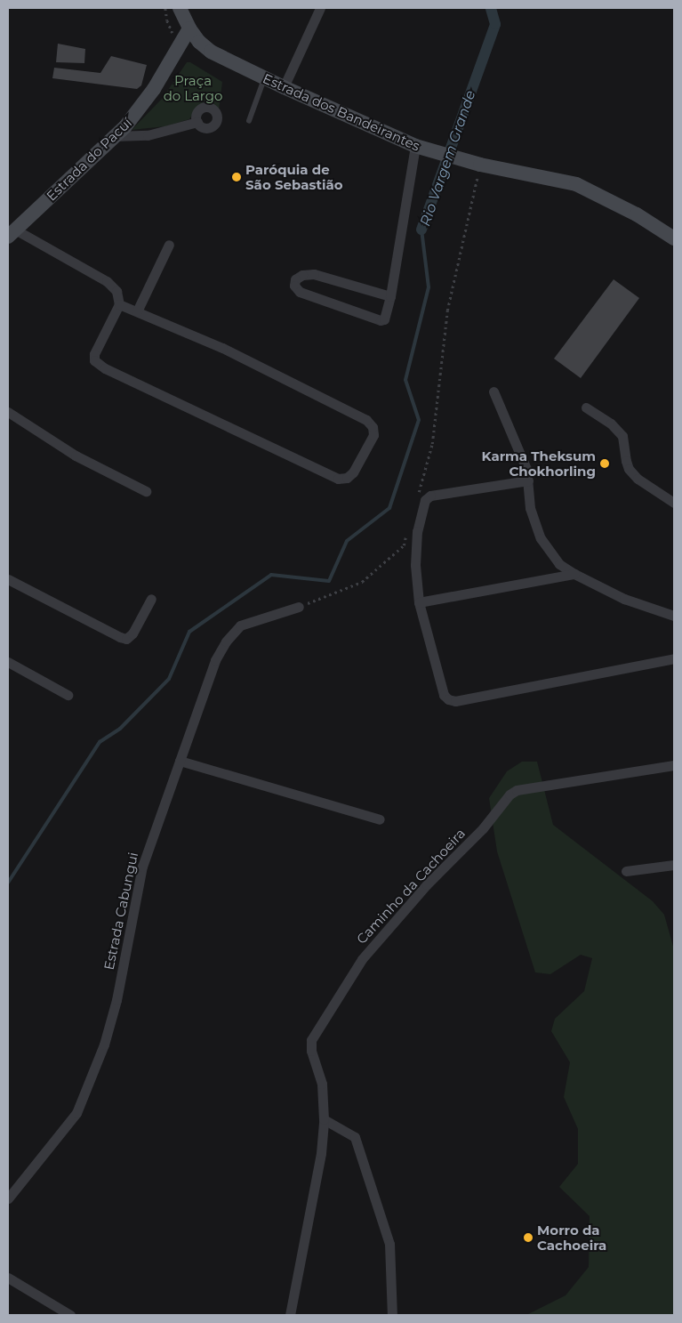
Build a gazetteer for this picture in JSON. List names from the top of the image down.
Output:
{
  "streets": {
    "main road": ["Estrada dos Bandeirantes", "Estrada do Pacuí"],
    "street": ["Caminho da Cachoeira", "Estrada Cabungui"]
  },
  "crossings": [
    ["Estrada dos Bandeirantes", "Estrada do Pacuí"]
  ],
  "water": ["Rio Vargem Grande"],
  "parks": ["Praça do Largo"],
  "places": ["Paróquia de São Sebastião", "Karma Theksum Chokhorling", "Morro da Cachoeira"]
}
